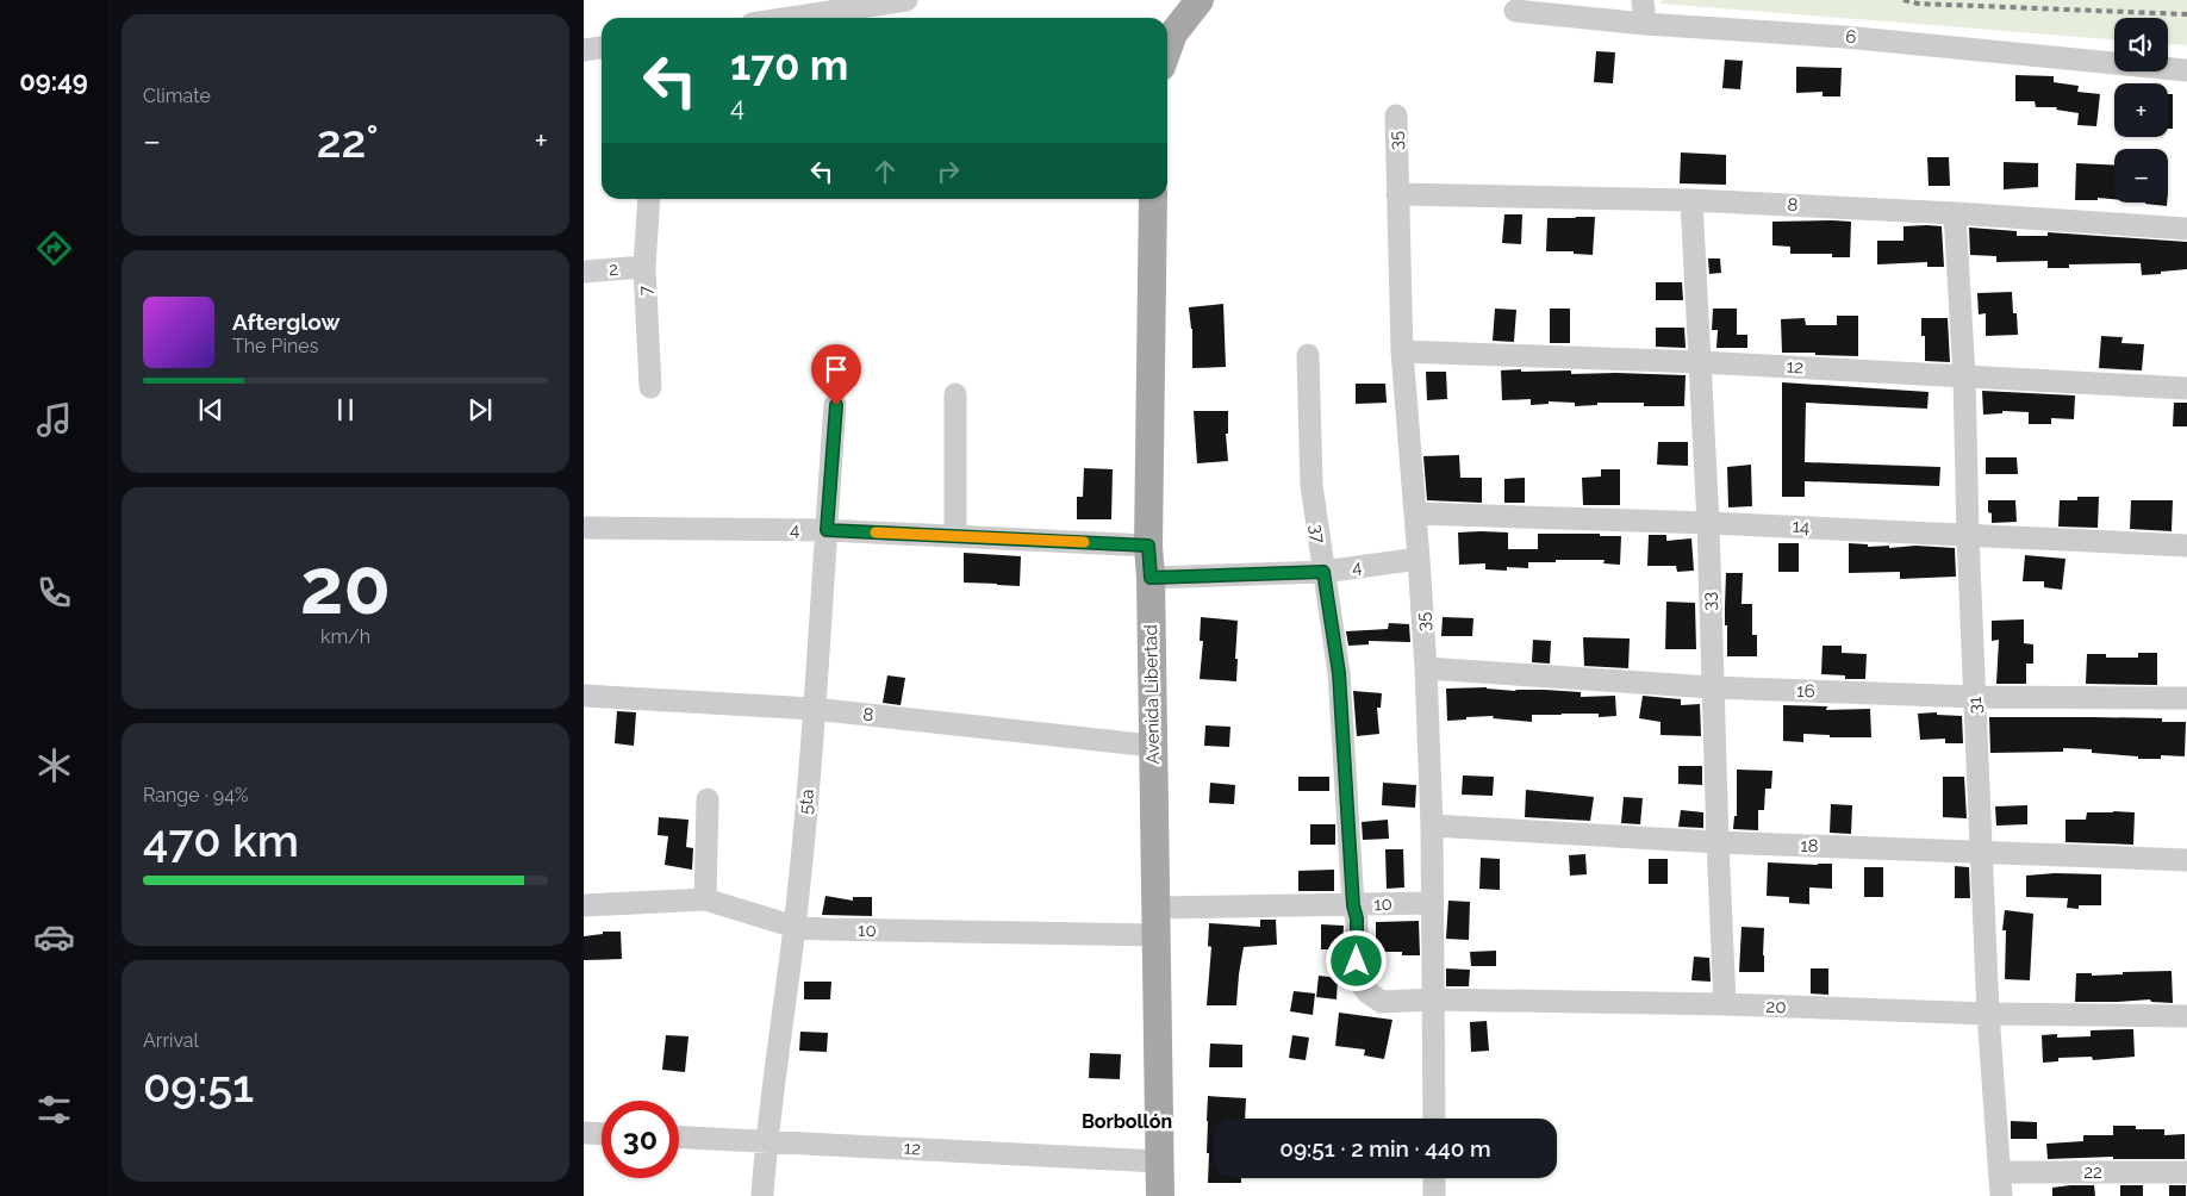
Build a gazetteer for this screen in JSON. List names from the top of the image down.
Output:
{
  "streets": {
    "main road": ["Avenida Libertad"],
    "street": [
      "6",
      "35",
      "8",
      "2",
      "7",
      "12",
      "14",
      "4",
      "37",
      "33",
      "16",
      "31",
      "5ta",
      "18",
      "10",
      "20",
      "22"
    ]
  },
  "crossings": [
    ["35", "8"],
    ["35", "12"],
    ["35", "14"],
    ["35", "4"],
    ["35", "16"],
    ["35", "18"],
    ["35", "10"],
    ["35", "20"],
    ["8", "33"],
    ["8", "Avenida Libertad"],
    ["8", "31"],
    ["8", "5ta"],
    ["2", "7"],
    ["12", "33"],
    ["12", "Avenida Libertad"],
    ["12", "31"],
    ["12", "5ta"],
    ["14", "33"],
    ["14", "31"],
    ["4", "37"],
    ["4", "Avenida Libertad"],
    ["4", "5ta"],
    ["37", "10"],
    ["37", "20"],
    ["33", "16"],
    ["33", "18"],
    ["33", "20"],
    ["16", "31"],
    ["Avenida Libertad", "10"],
    ["31", "18"],
    ["31", "20"],
    ["31", "22"],
    ["5ta", "10"]
  ],
  "districts": ["Borbollón"],
  "page": {
    "tabs": "09:49",
    "tile": [
      "Climate",
      ["20", "km/h"],
      ["Range · 94%", "470 km"],
      ["Arrival", "09:51"]
    ],
    "map_buttons": ["+", "−"],
    "turn": ["170 m", "4"],
    "heat": ["−", "22°", "+"],
    "song": ["Afterglow", "The Pines"],
    "limit": "30",
    "trip": "09:51 · 2 min · 440 m"
  }
}
